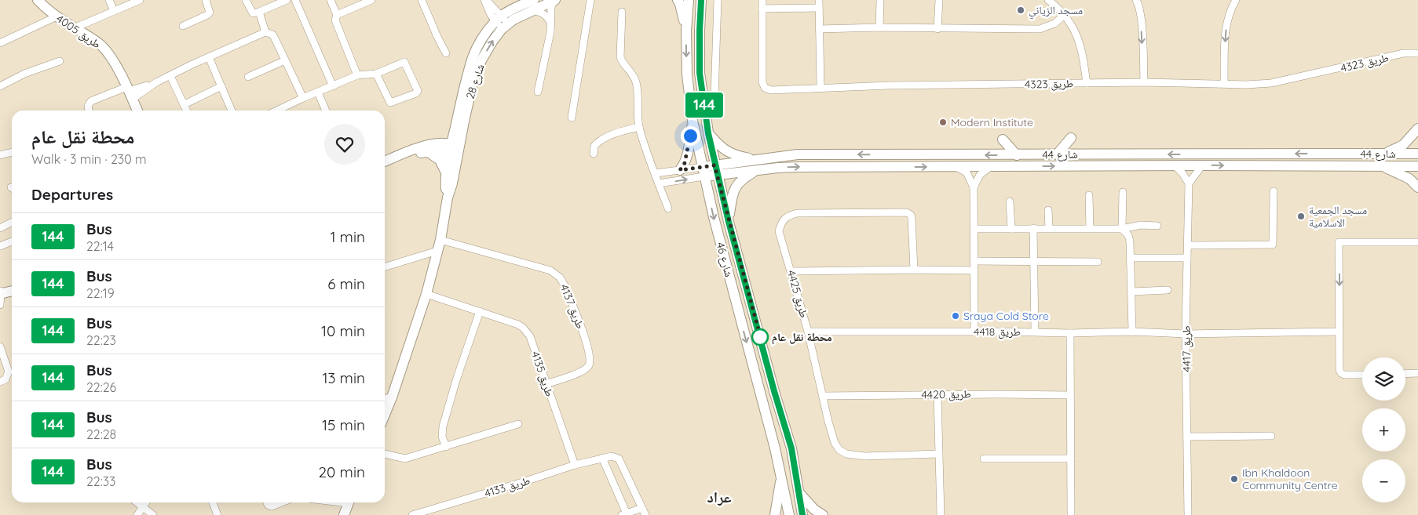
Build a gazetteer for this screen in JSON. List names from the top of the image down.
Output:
{
  "streets": {
    "main road": [
      "طريق 4005",
      "شارع 28",
      "شارع 44",
      "شارع 46"
    ],
    "street": [
      "طريق 4323",
      "طريق 4425",
      "طريق 4137",
      "طريق 4418",
      "طريق 4417",
      "طريق 4135",
      "طريق 4420",
      "طريق 4133"
    ]
  },
  "crossings": [
    ["شارع 28", "طريق 4137"],
    ["شارع 28", "طريق 4135"],
    ["شارع 44", "شارع 46"],
    ["طريق 4425", "طريق 4418"],
    ["طريق 4425", "طريق 4420"],
    ["طريق 4137", "طريق 4135"],
    ["طريق 4418", "طريق 4417"],
    ["طريق 4135", "طريق 4133"]
  ],
  "districts": ["عراد"],
  "places": [
    "مسجد الزياني",
    "Modern Institute",
    "مسجد الجمعية الاسلامية",
    "Sraya Cold Store",
    "محطة نقل عام",
    "Ibn Khaldoon Community Centre"
  ],
  "lines": ["bus line 144"],
  "page": {
    "on_map": "144",
    "heading": [
      ["محطة نقل عام", "Walk · 3 min · 230 m"],
      "Departures"
    ],
    "list": [
      {
        "mark": "144",
        "name": "Bus",
        "note": "22:14",
        "value": "1 min"
      },
      {
        "mark": "144",
        "name": "Bus",
        "note": "22:19",
        "value": "6 min"
      },
      {
        "mark": "144",
        "name": "Bus",
        "note": "22:23",
        "value": "10 min"
      },
      {
        "mark": "144",
        "name": "Bus",
        "note": "22:26",
        "value": "13 min"
      },
      {
        "mark": "144",
        "name": "Bus",
        "note": "22:28",
        "value": "15 min"
      },
      {
        "mark": "144",
        "name": "Bus",
        "note": "22:33",
        "value": "20 min"
      }
    ],
    "map_buttons": ["+", "−"]
  }
}
